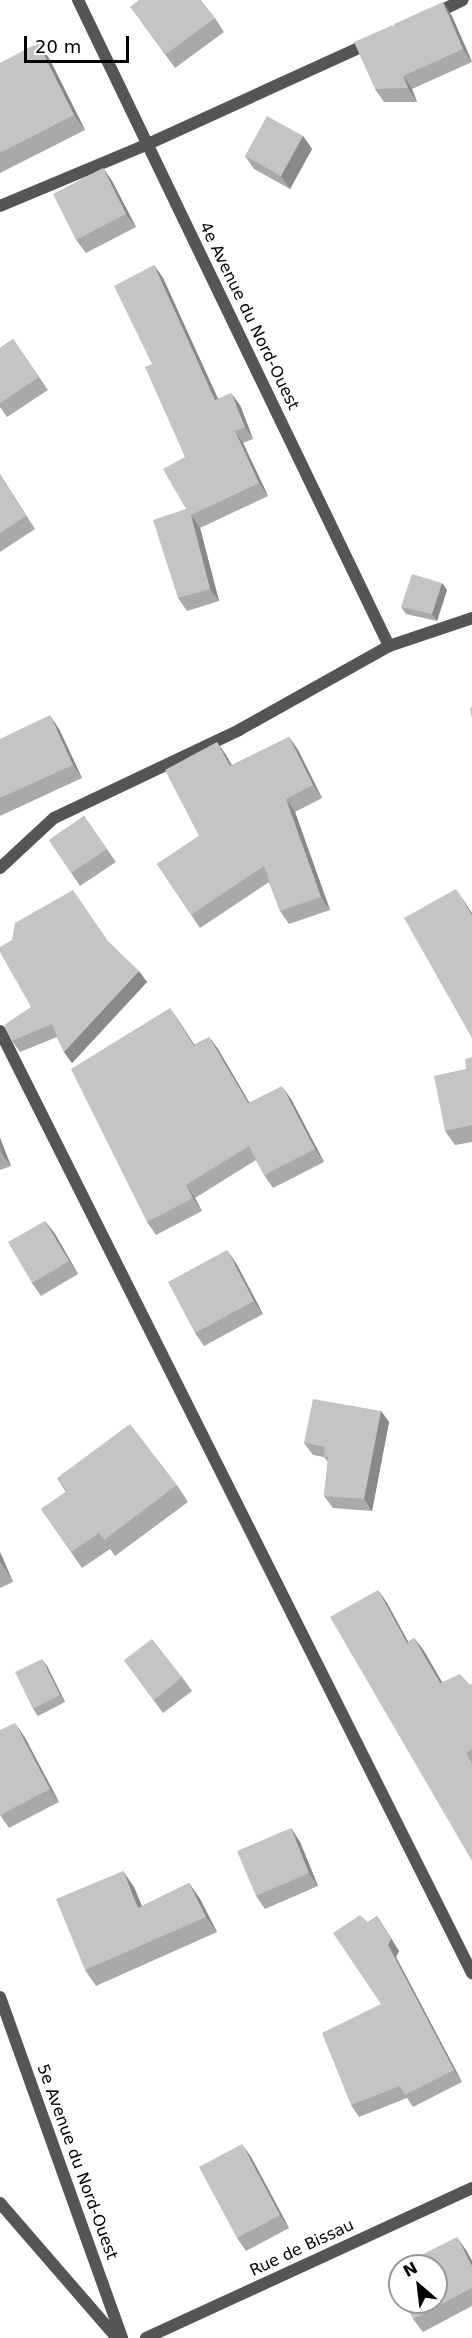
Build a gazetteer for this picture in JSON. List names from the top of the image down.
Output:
{
  "streets": {
    "street": ["4e Avenue du Nord-Ouest", "5e Avenue du Nord-Ouest", "Rue de Bissau"]
  },
  "scale_bar": "20 m",
  "north": "top left"
}
